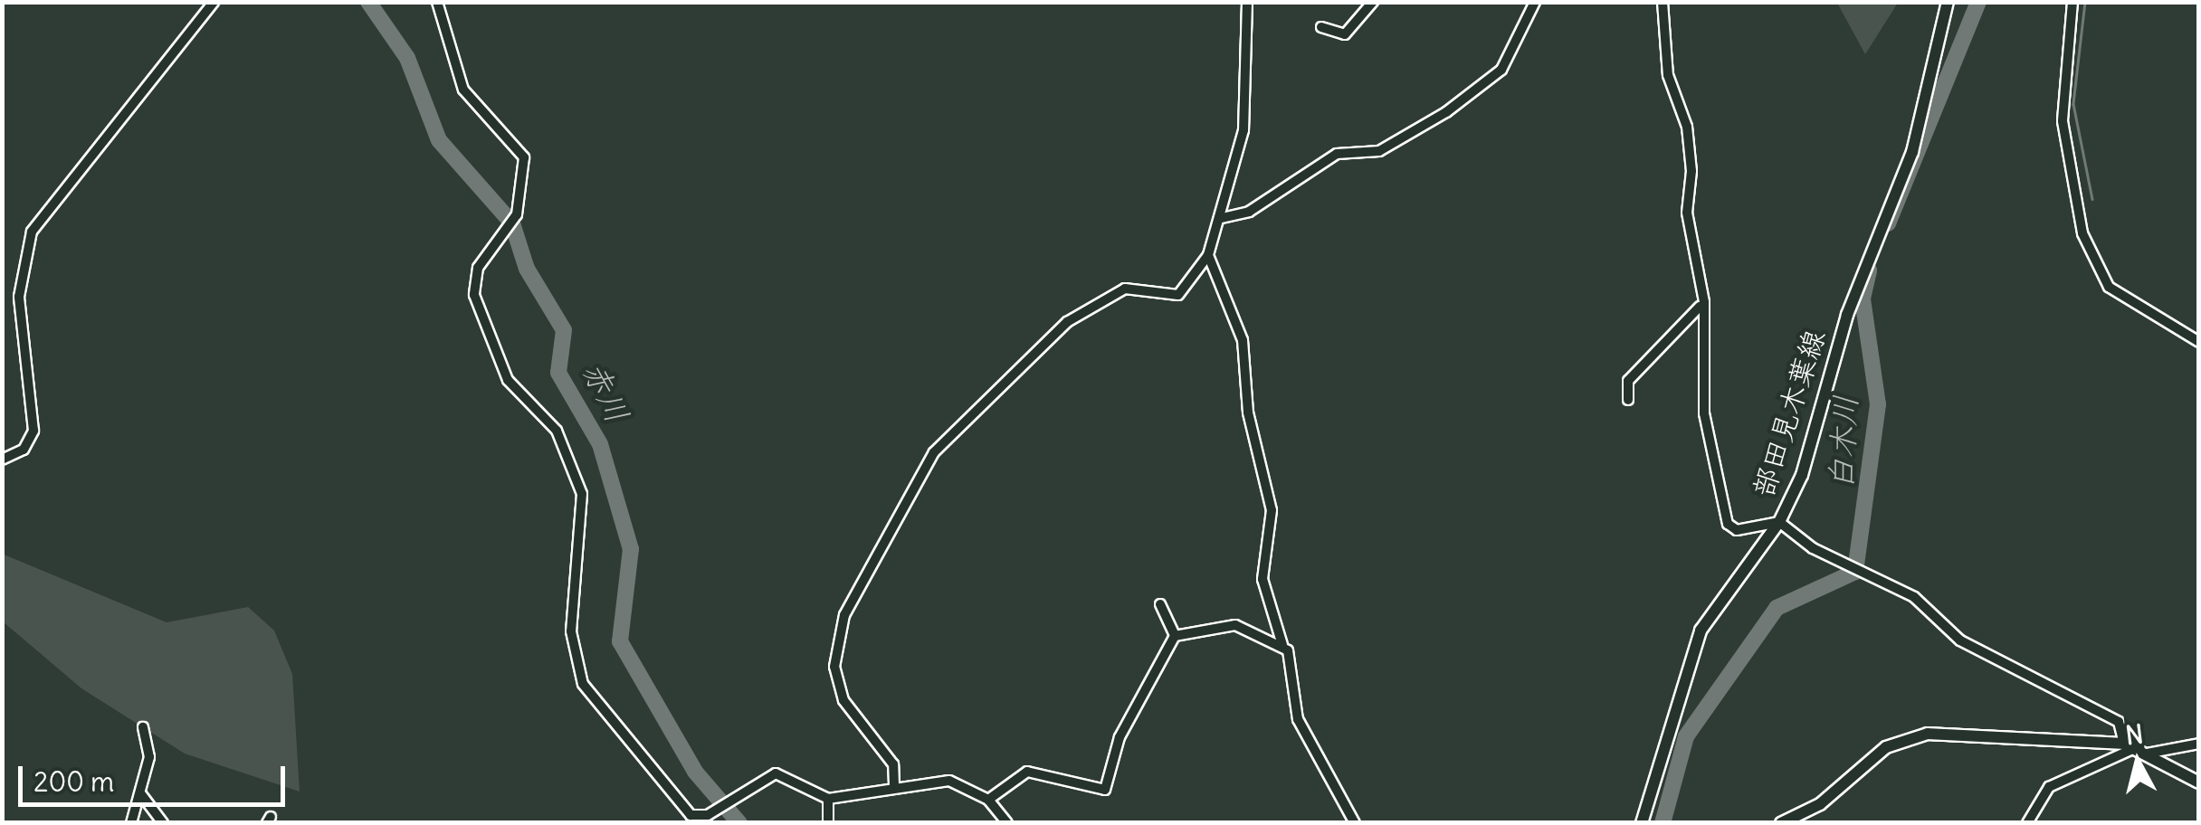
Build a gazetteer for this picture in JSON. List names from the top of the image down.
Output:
{
  "streets": {
    "main road": ["部田見木葉線"]
  },
  "water": ["赤川", "白木川"],
  "scale_bar": "200 m",
  "north": "top"
}
